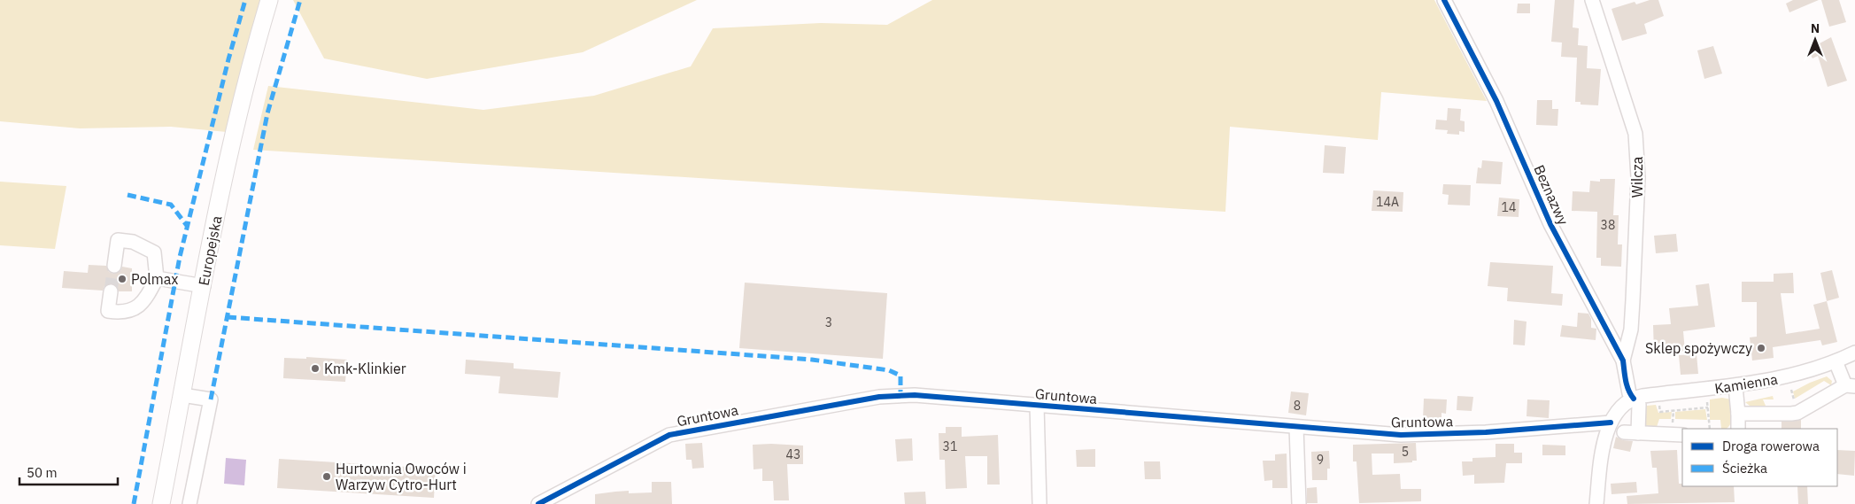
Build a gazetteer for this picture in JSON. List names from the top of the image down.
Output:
{
  "streets": {
    "main road": ["Europejska"],
    "street": [
      "Wilcza",
      "Beznazwy",
      "Kamienna",
      "Gruntowa"
    ]
  },
  "crossings": [
    ["Wilcza", "Beznazwy"],
    ["Beznazwy", "Kamienna"]
  ],
  "places": [
    "Polmax",
    "Sklep spożywczy",
    "Kmk-Klinkier",
    "Hurtownia Owoców i Warzyw Cytro-Hurt"
  ],
  "house_numbers": [
    "14A",
    "14",
    "38",
    "3",
    "8",
    "31",
    "5",
    "43",
    "9"
  ],
  "legend": ["Droga rowerowa", "Ścieżka"],
  "scale_bar": "50 m",
  "north": "top"
}
